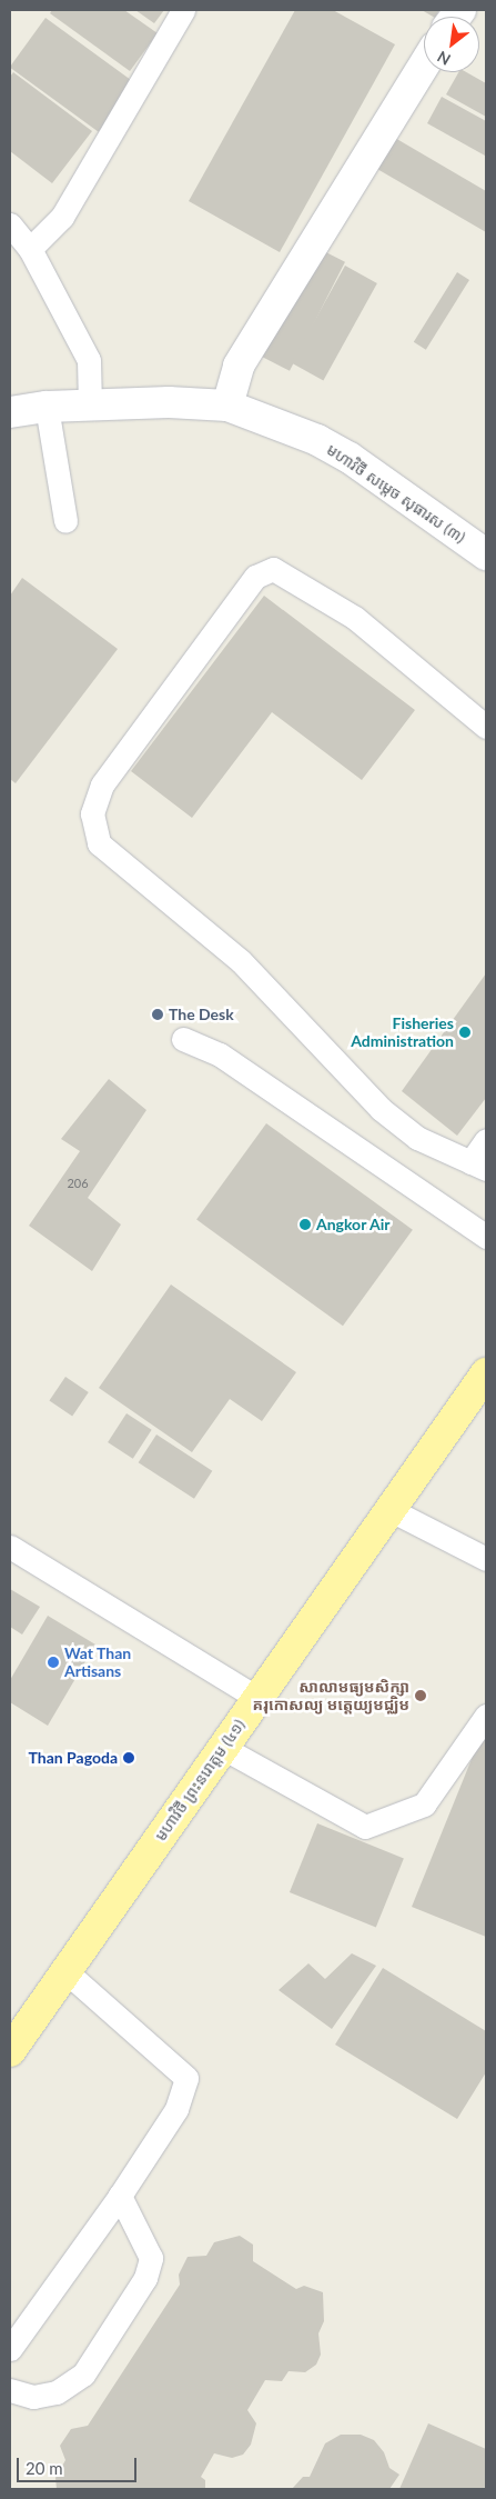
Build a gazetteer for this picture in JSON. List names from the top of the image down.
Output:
{
  "streets": {
    "main road": ["មហាវិថី សម្តេច សុធារស (៣)", "មហាវិថី ព្រះនរោត្តម (៤១)"]
  },
  "places": [
    "The Desk",
    "Fisheries Administration",
    "Angkor Air",
    "Wat Than Artisans",
    "សាលាមធ្យមសិក្សា គរុកោសល្យ មត្តេយ្យមជ្ឈិម",
    "Than Pagoda"
  ],
  "house_numbers": ["206"],
  "scale_bar": "20 m",
  "north": "bottom left"
}
